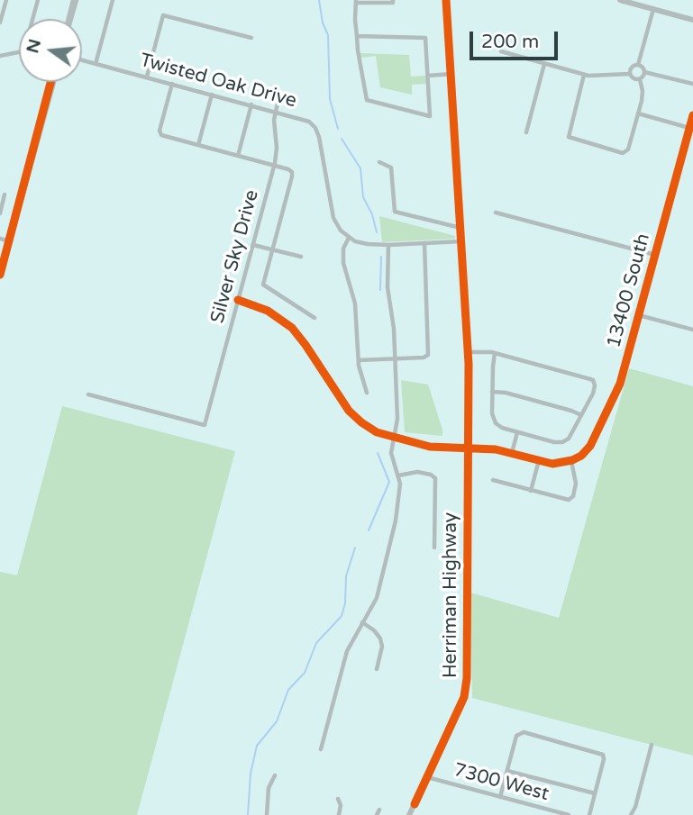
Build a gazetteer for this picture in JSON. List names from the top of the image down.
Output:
{
  "streets": {
    "main road": ["Herriman Highway"],
    "street": [
      "Twisted Oak Drive",
      "Silver Sky Drive",
      "13400 South",
      "7300 West"
    ]
  },
  "crossings": [
    ["Twisted Oak Drive", "Silver Sky Drive"],
    ["Herriman Highway", "7300 West"]
  ],
  "scale_bar": "200 m",
  "north": "left"
}
